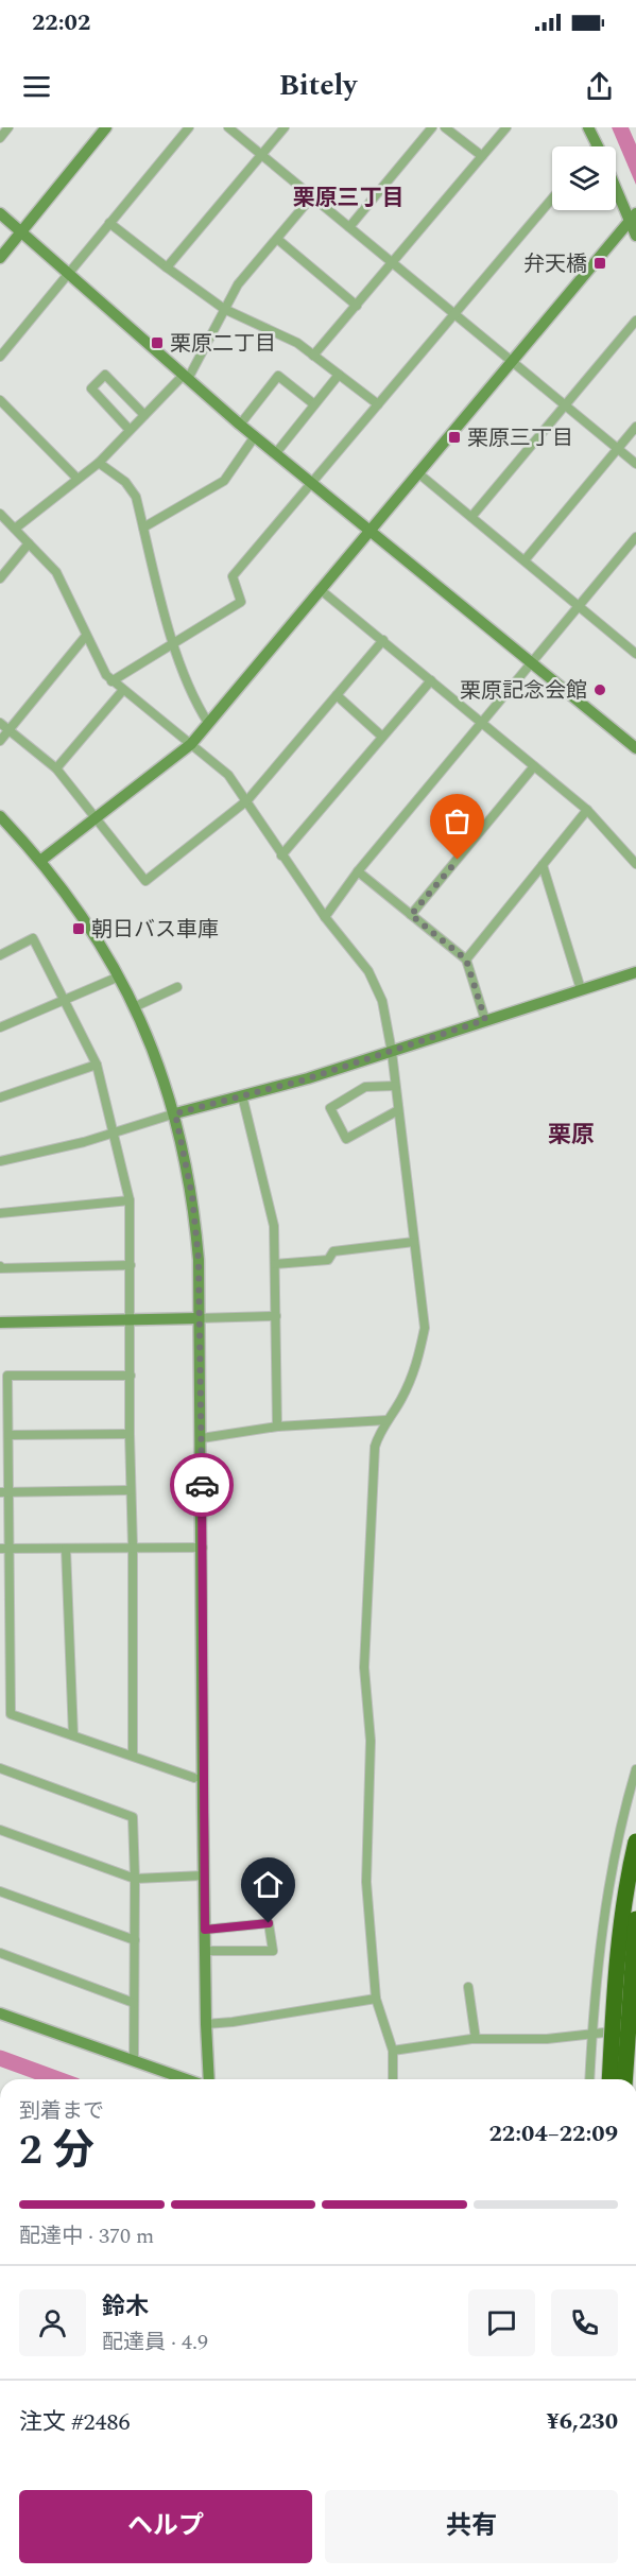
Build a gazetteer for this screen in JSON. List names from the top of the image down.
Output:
{
  "districts": ["栗原三丁目", "栗原"],
  "places": {
    "transit": [
      "弁天橋",
      "栗原二丁目",
      "栗原三丁目",
      "朝日バス車庫"
    ],
    "other": ["栗原記念会館"]
  },
  "page": {
    "status": "22:02",
    "header": "Bitely",
    "heading": ["2 分", "到着まで", "22:04–22:09"],
    "panel": [
      "鈴木",
      "配達員 · 4.9",
      "注文 #2486",
      "¥6,230"
    ],
    "bar": "配達中 · 370 m",
    "buttons": ["ヘルプ", "共有"]
  }
}
